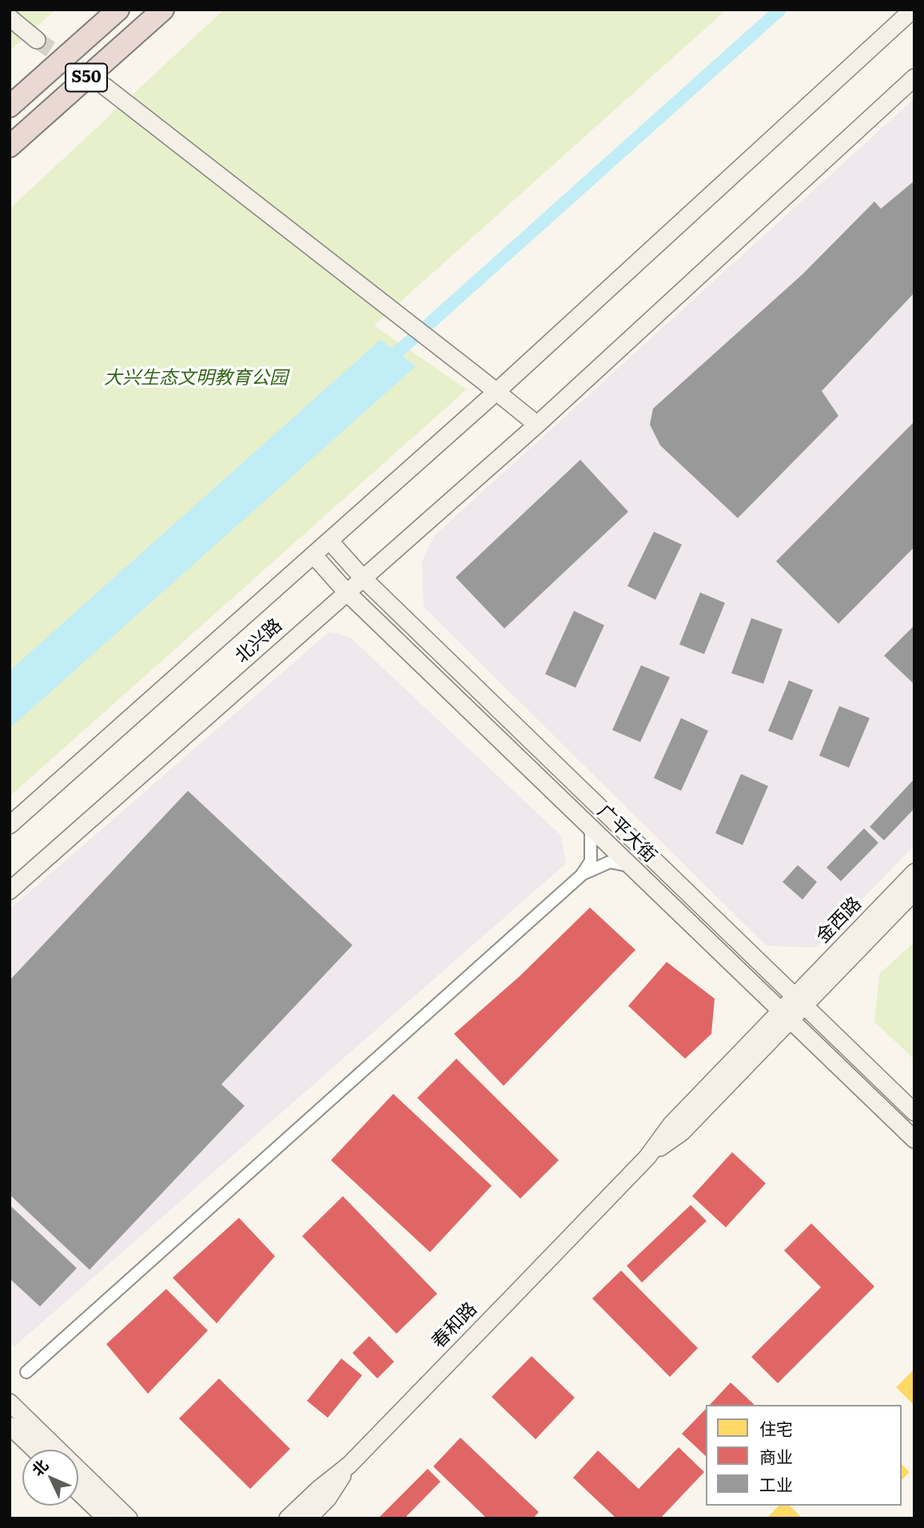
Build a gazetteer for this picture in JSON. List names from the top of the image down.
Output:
{
  "streets": {
    "highway": ["S50"],
    "street": [
      "北兴路",
      "广平大街",
      "金西路",
      "春和路"
    ]
  },
  "crossings": [
    ["北兴路", "广平大街"],
    ["广平大街", "金西路"],
    ["广平大街", "春和路"],
    ["金西路", "春和路"]
  ],
  "parks": ["大兴生态文明教育公园"],
  "legend": ["住宅", "商业", "工业"],
  "north": "top left"
}
